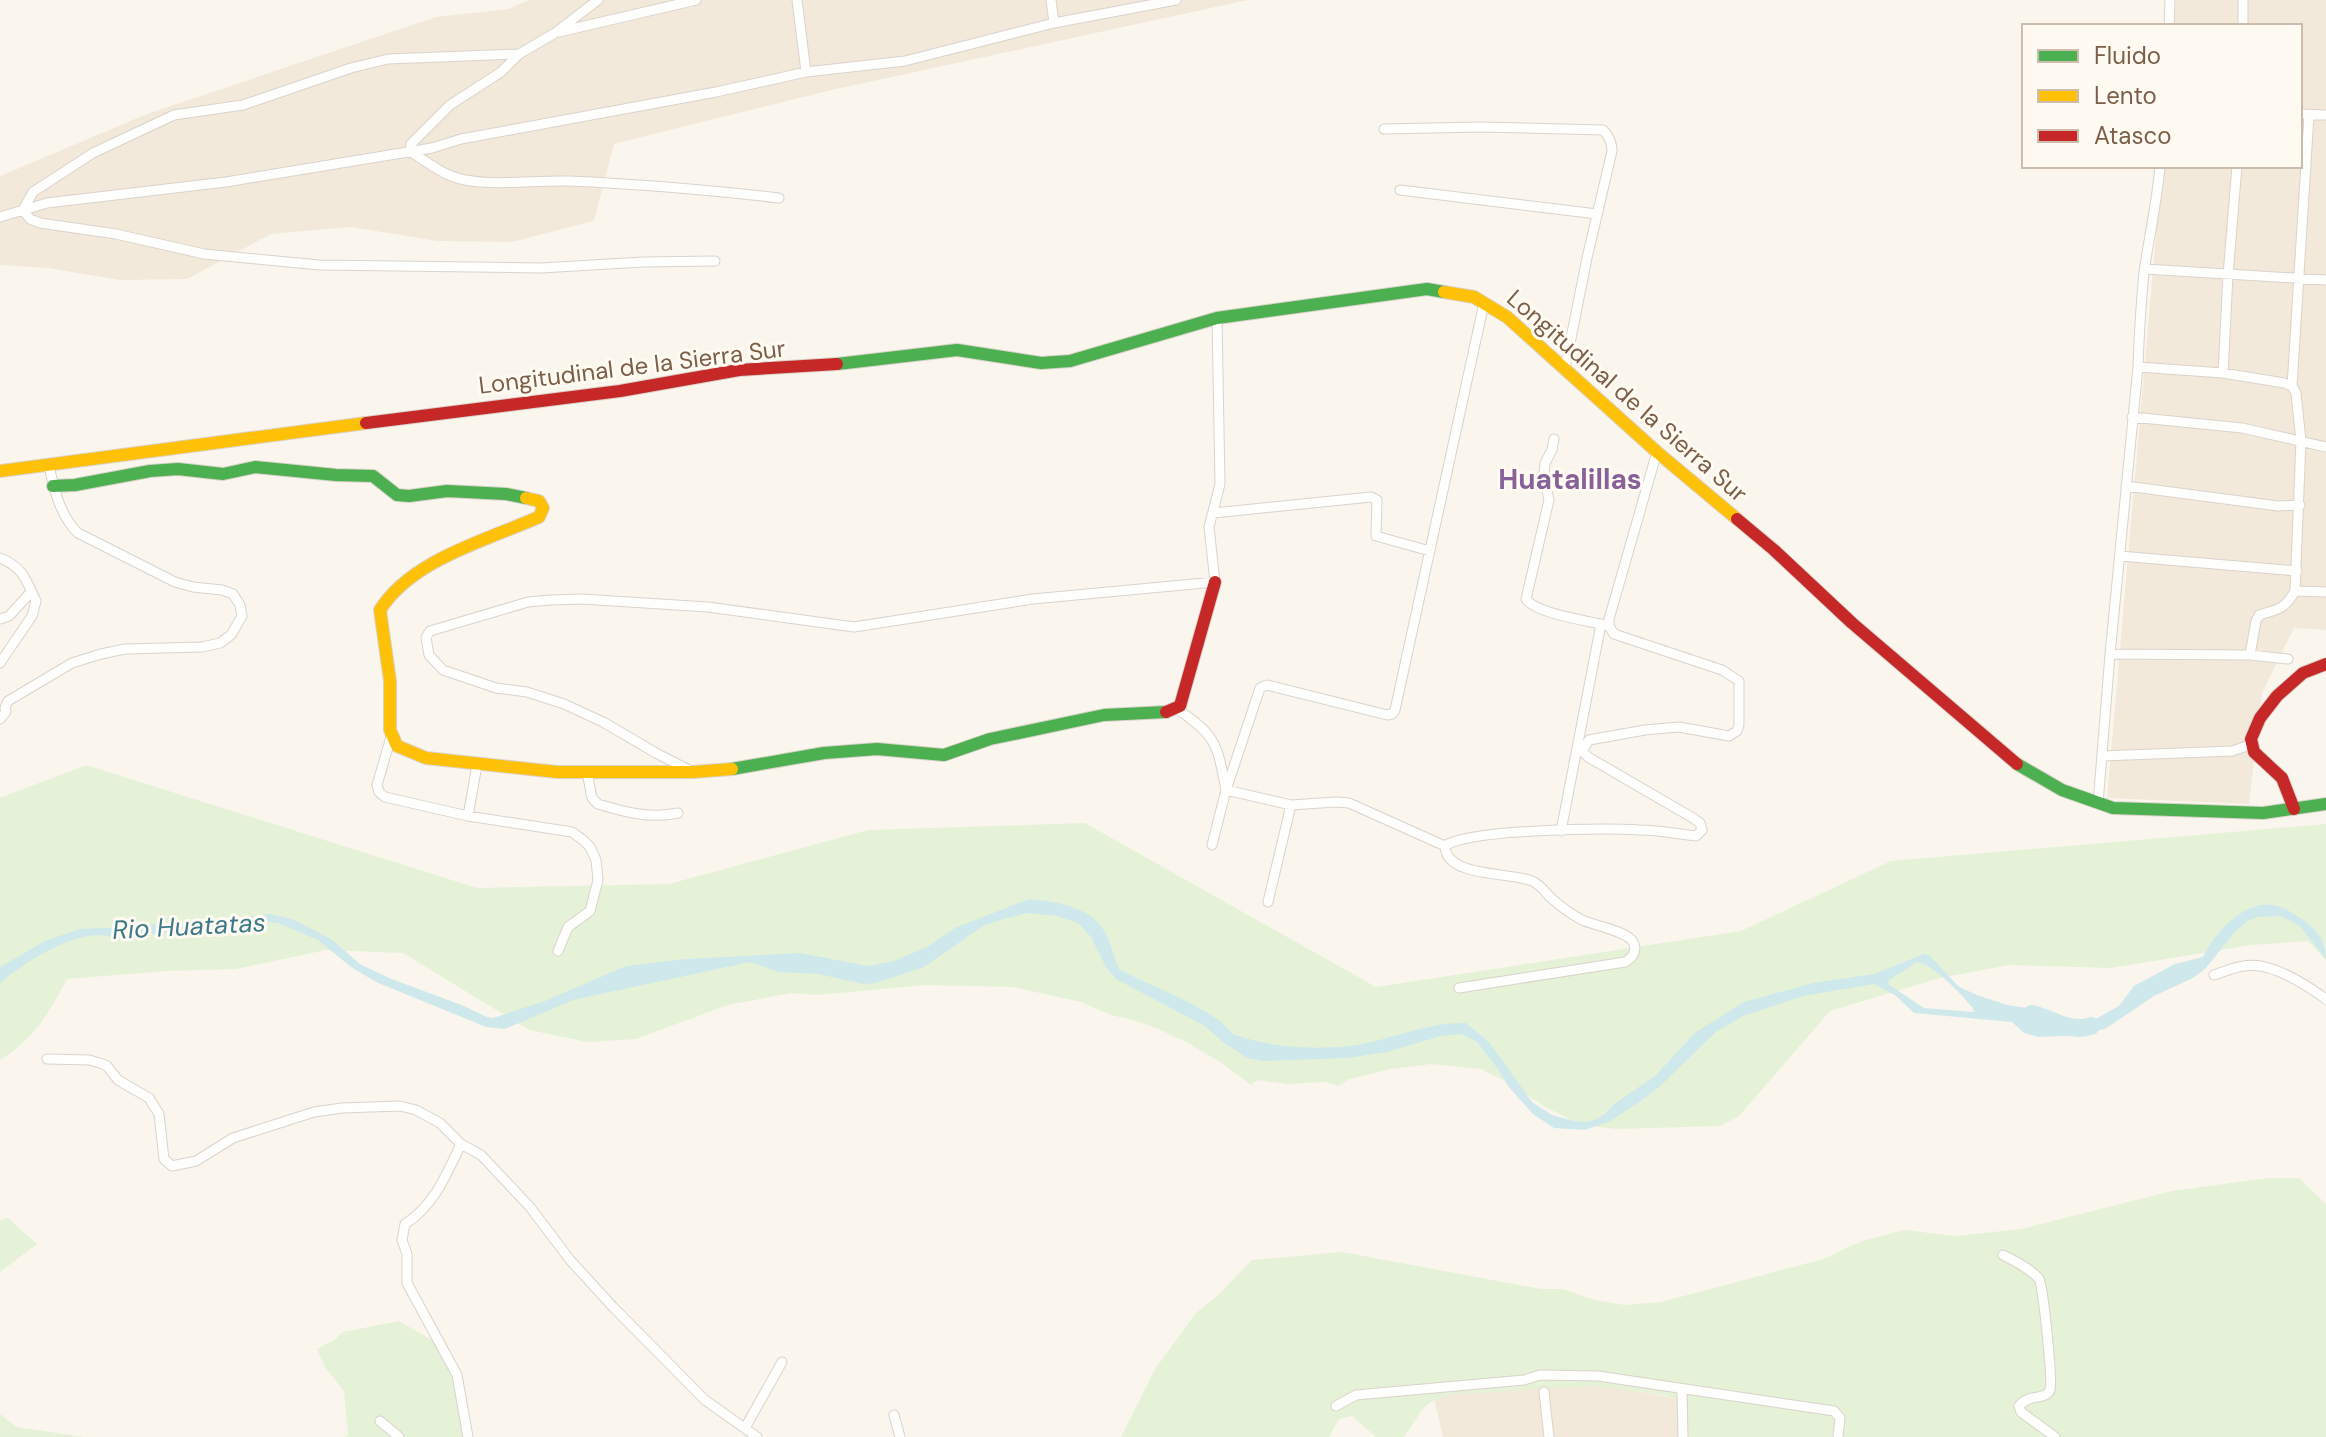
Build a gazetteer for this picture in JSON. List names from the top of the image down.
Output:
{
  "streets": {
    "main road": ["Longitudinal de la Sierra Sur"]
  },
  "districts": ["Huatalillas"],
  "water": ["Rio Huatatas"],
  "legend": ["Fluido", "Lento", "Atasco"]
}
